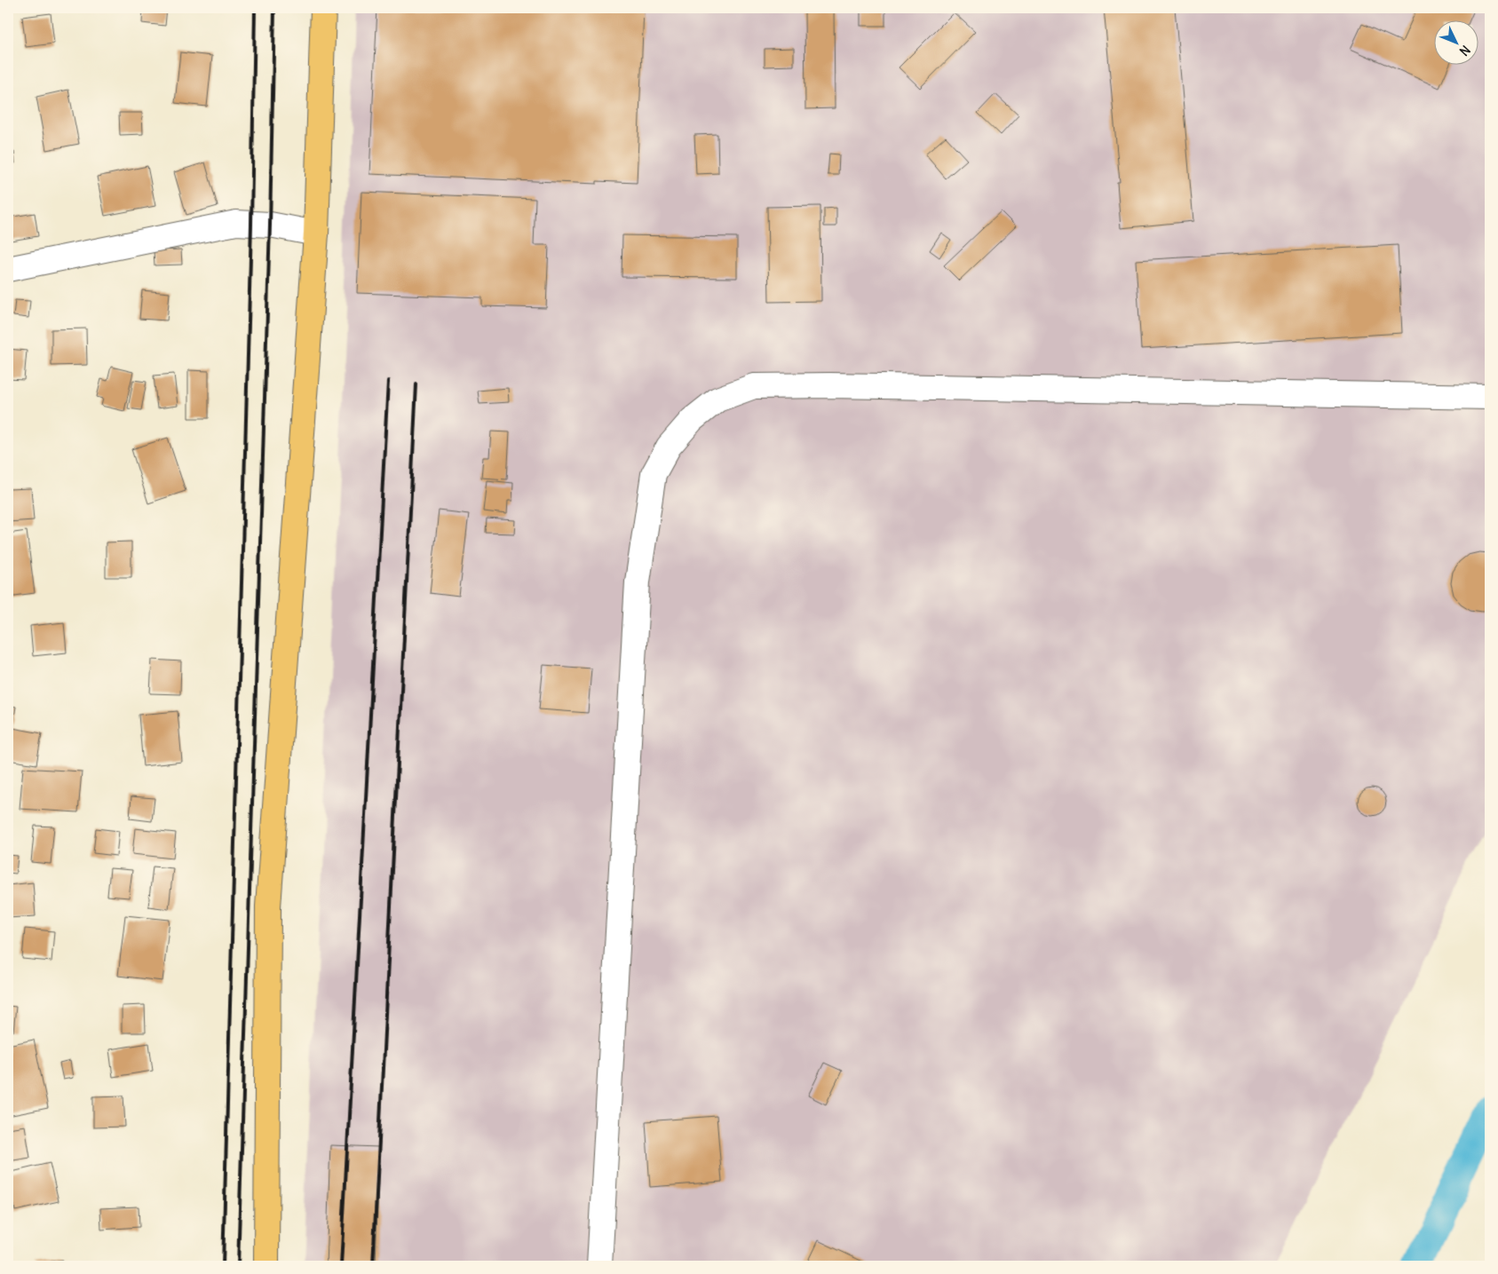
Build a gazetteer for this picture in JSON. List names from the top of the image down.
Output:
{
  "north": "bottom right"
}
